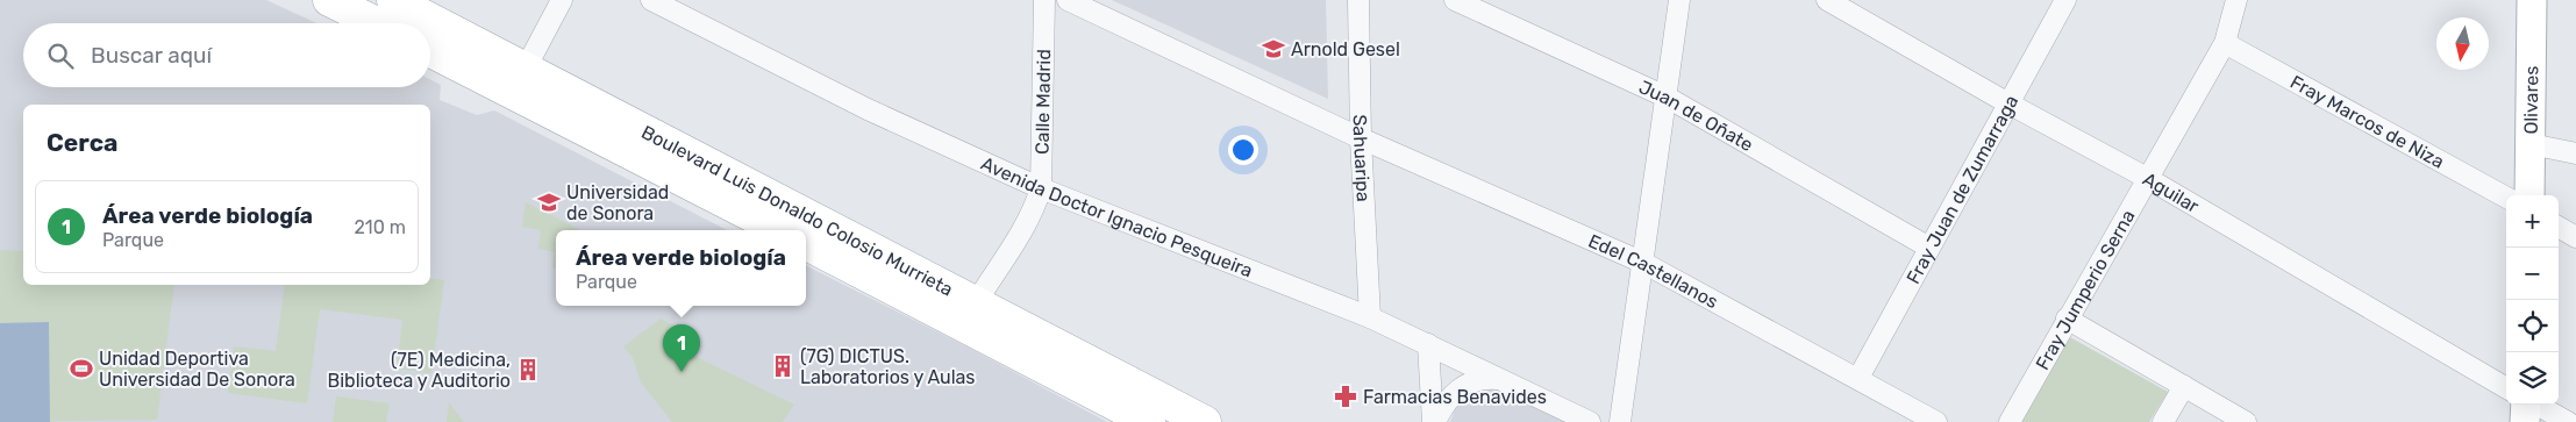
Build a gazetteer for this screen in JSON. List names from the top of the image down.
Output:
{
  "streets": {
    "main road": ["Olivares", "Boulevard Luis Donaldo Colosio Murrieta"],
    "street": [
      "Calle Madrid",
      "Juan de Oñate",
      "Fray Marcos de Niza",
      "Sahuaripa",
      "Fray Juan de Zumarraga",
      "Aguilar",
      "Avenida Doctor Ignacio Pesqueira",
      "Edel Castellanos",
      "Fray Jumperio Serna"
    ]
  },
  "crossings": [
    ["Calle Madrid", "Boulevard Luis Donaldo Colosio Murrieta"],
    ["Calle Madrid", "Avenida Doctor Ignacio Pesqueira"],
    ["Juan de Oñate", "Fray Juan de Zumarraga"],
    ["Fray Marcos de Niza", "Fray Jumperio Serna"],
    ["Sahuaripa", "Avenida Doctor Ignacio Pesqueira"],
    ["Sahuaripa", "Edel Castellanos"],
    ["Fray Juan de Zumarraga", "Aguilar"],
    ["Fray Juan de Zumarraga", "Edel Castellanos"],
    ["Aguilar", "Fray Jumperio Serna"]
  ],
  "places": {
    "school or university": ["Arnold Gesel", "Universidad de Sonora"],
    "building": ["(7G) DICTUS. Laboratorios y Aulas", "(7E) Medicina, Biblioteca y Auditorio"],
    "sports": ["Unidad Deportiva Universidad De Sonora"],
    "pharmacy": ["Farmacias Benavides"]
  },
  "north": "bottom",
  "page": {
    "search": "Buscar aquí",
    "heading": "Cerca",
    "list": [
      {
        "mark": "1",
        "name": "Área verde biología",
        "note": "Parque",
        "value": "210 m"
      }
    ],
    "map_buttons": ["+", "−"],
    "popup": ["Área verde biología", "Parque"],
    "pins": "1"
  }
}
